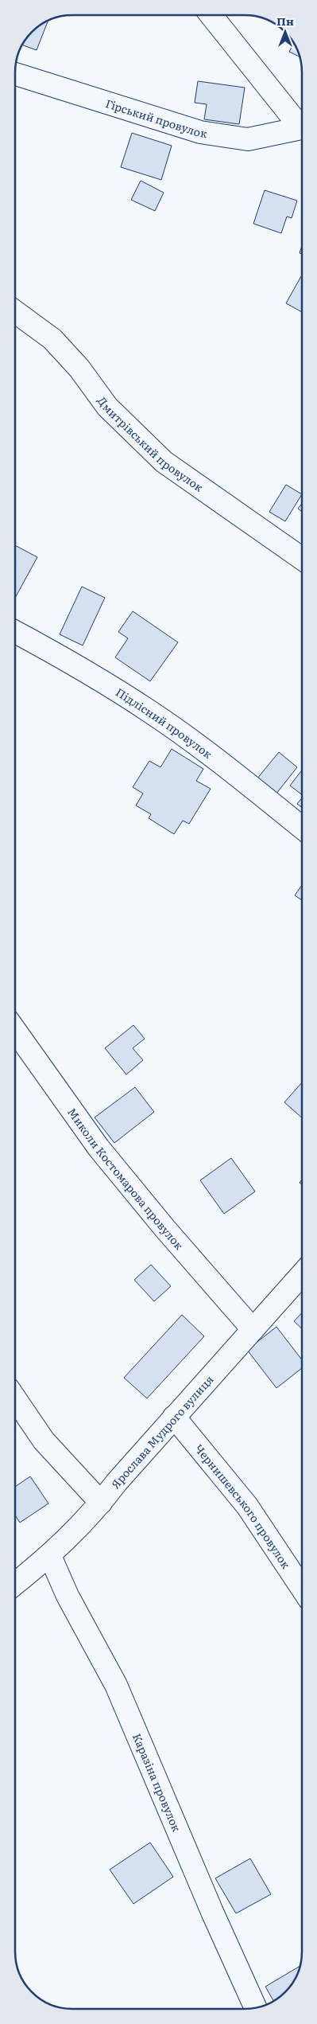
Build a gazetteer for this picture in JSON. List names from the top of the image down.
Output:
{
  "streets": {
    "street": [
      "Гірський провулок",
      "Дмитрівський провулок",
      "Підлісний провулок",
      "Миколи Костомарова провулок",
      "Ярослава Мудрого вулиця",
      "Чернишевського провулок",
      "Каразіна провулок"
    ]
  },
  "crossings": [
    ["Миколи Костомарова провулок", "Ярослава Мудрого вулиця"],
    ["Ярослава Мудрого вулиця", "Чернишевського провулок"],
    ["Ярослава Мудрого вулиця", "Каразіна провулок"]
  ],
  "north": "top"
}
